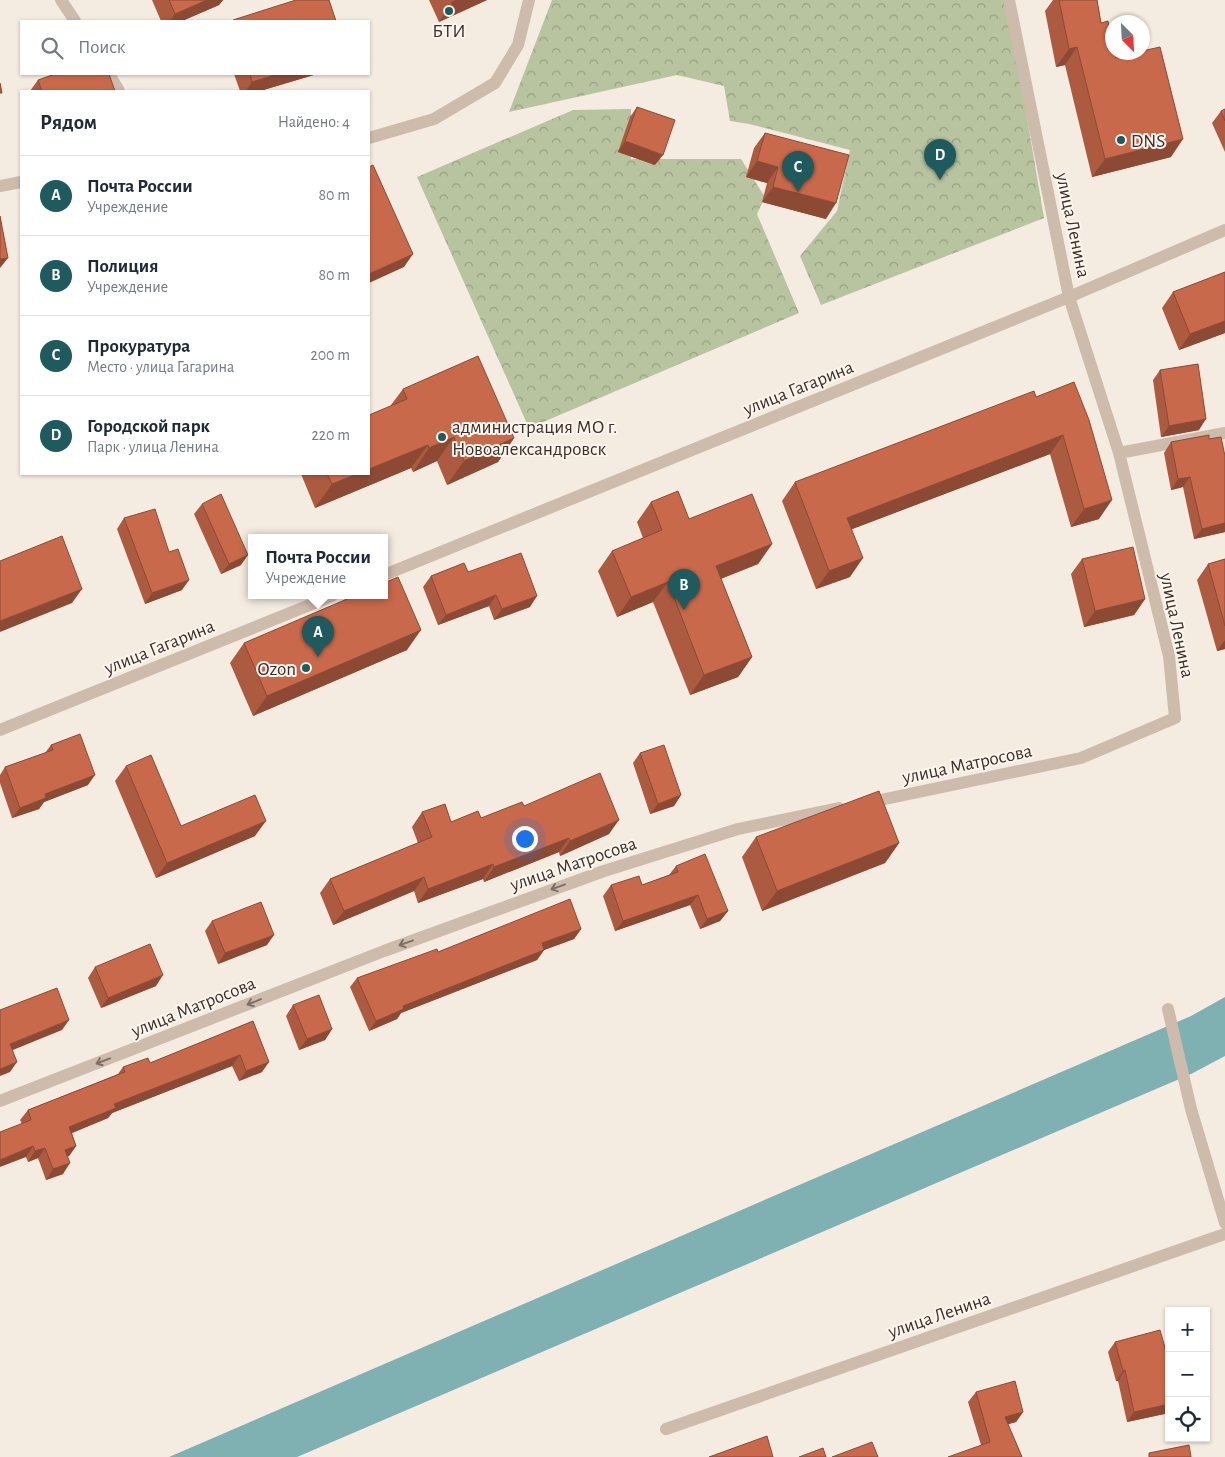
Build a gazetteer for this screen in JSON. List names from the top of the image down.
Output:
{
  "streets": {
    "street": ["улица Ленина", "улица Гагарина", "улица Матросова"]
  },
  "crossings": [
    ["улица Ленина", "улица Гагарина"],
    ["улица Ленина", "улица Матросова"]
  ],
  "one_way": ["улица Матросова"],
  "places": [
    "БТИ",
    "DNS",
    "администрация МО г. Новоалександровск",
    "Ozon"
  ],
  "north": "bottom right",
  "page": {
    "search": "Поиск",
    "heading": ["Рядом", "Найдено: 4"],
    "pins": [
      "D",
      "C",
      "B",
      "A"
    ],
    "list": [
      {
        "mark": "A",
        "name": "Почта России",
        "note": "Учреждение",
        "value": "80 m"
      },
      {
        "mark": "B",
        "name": "Полиция",
        "note": "Учреждение",
        "value": "80 m"
      },
      {
        "mark": "C",
        "name": "Прокуратура",
        "note": "Место · улица Гагарина",
        "value": "200 m"
      },
      {
        "mark": "D",
        "name": "Городской парк",
        "note": "Парк · улица Ленина",
        "value": "220 m"
      }
    ],
    "popup": ["Почта России", "Учреждение"],
    "map_buttons": ["+", "−"]
  }
}
